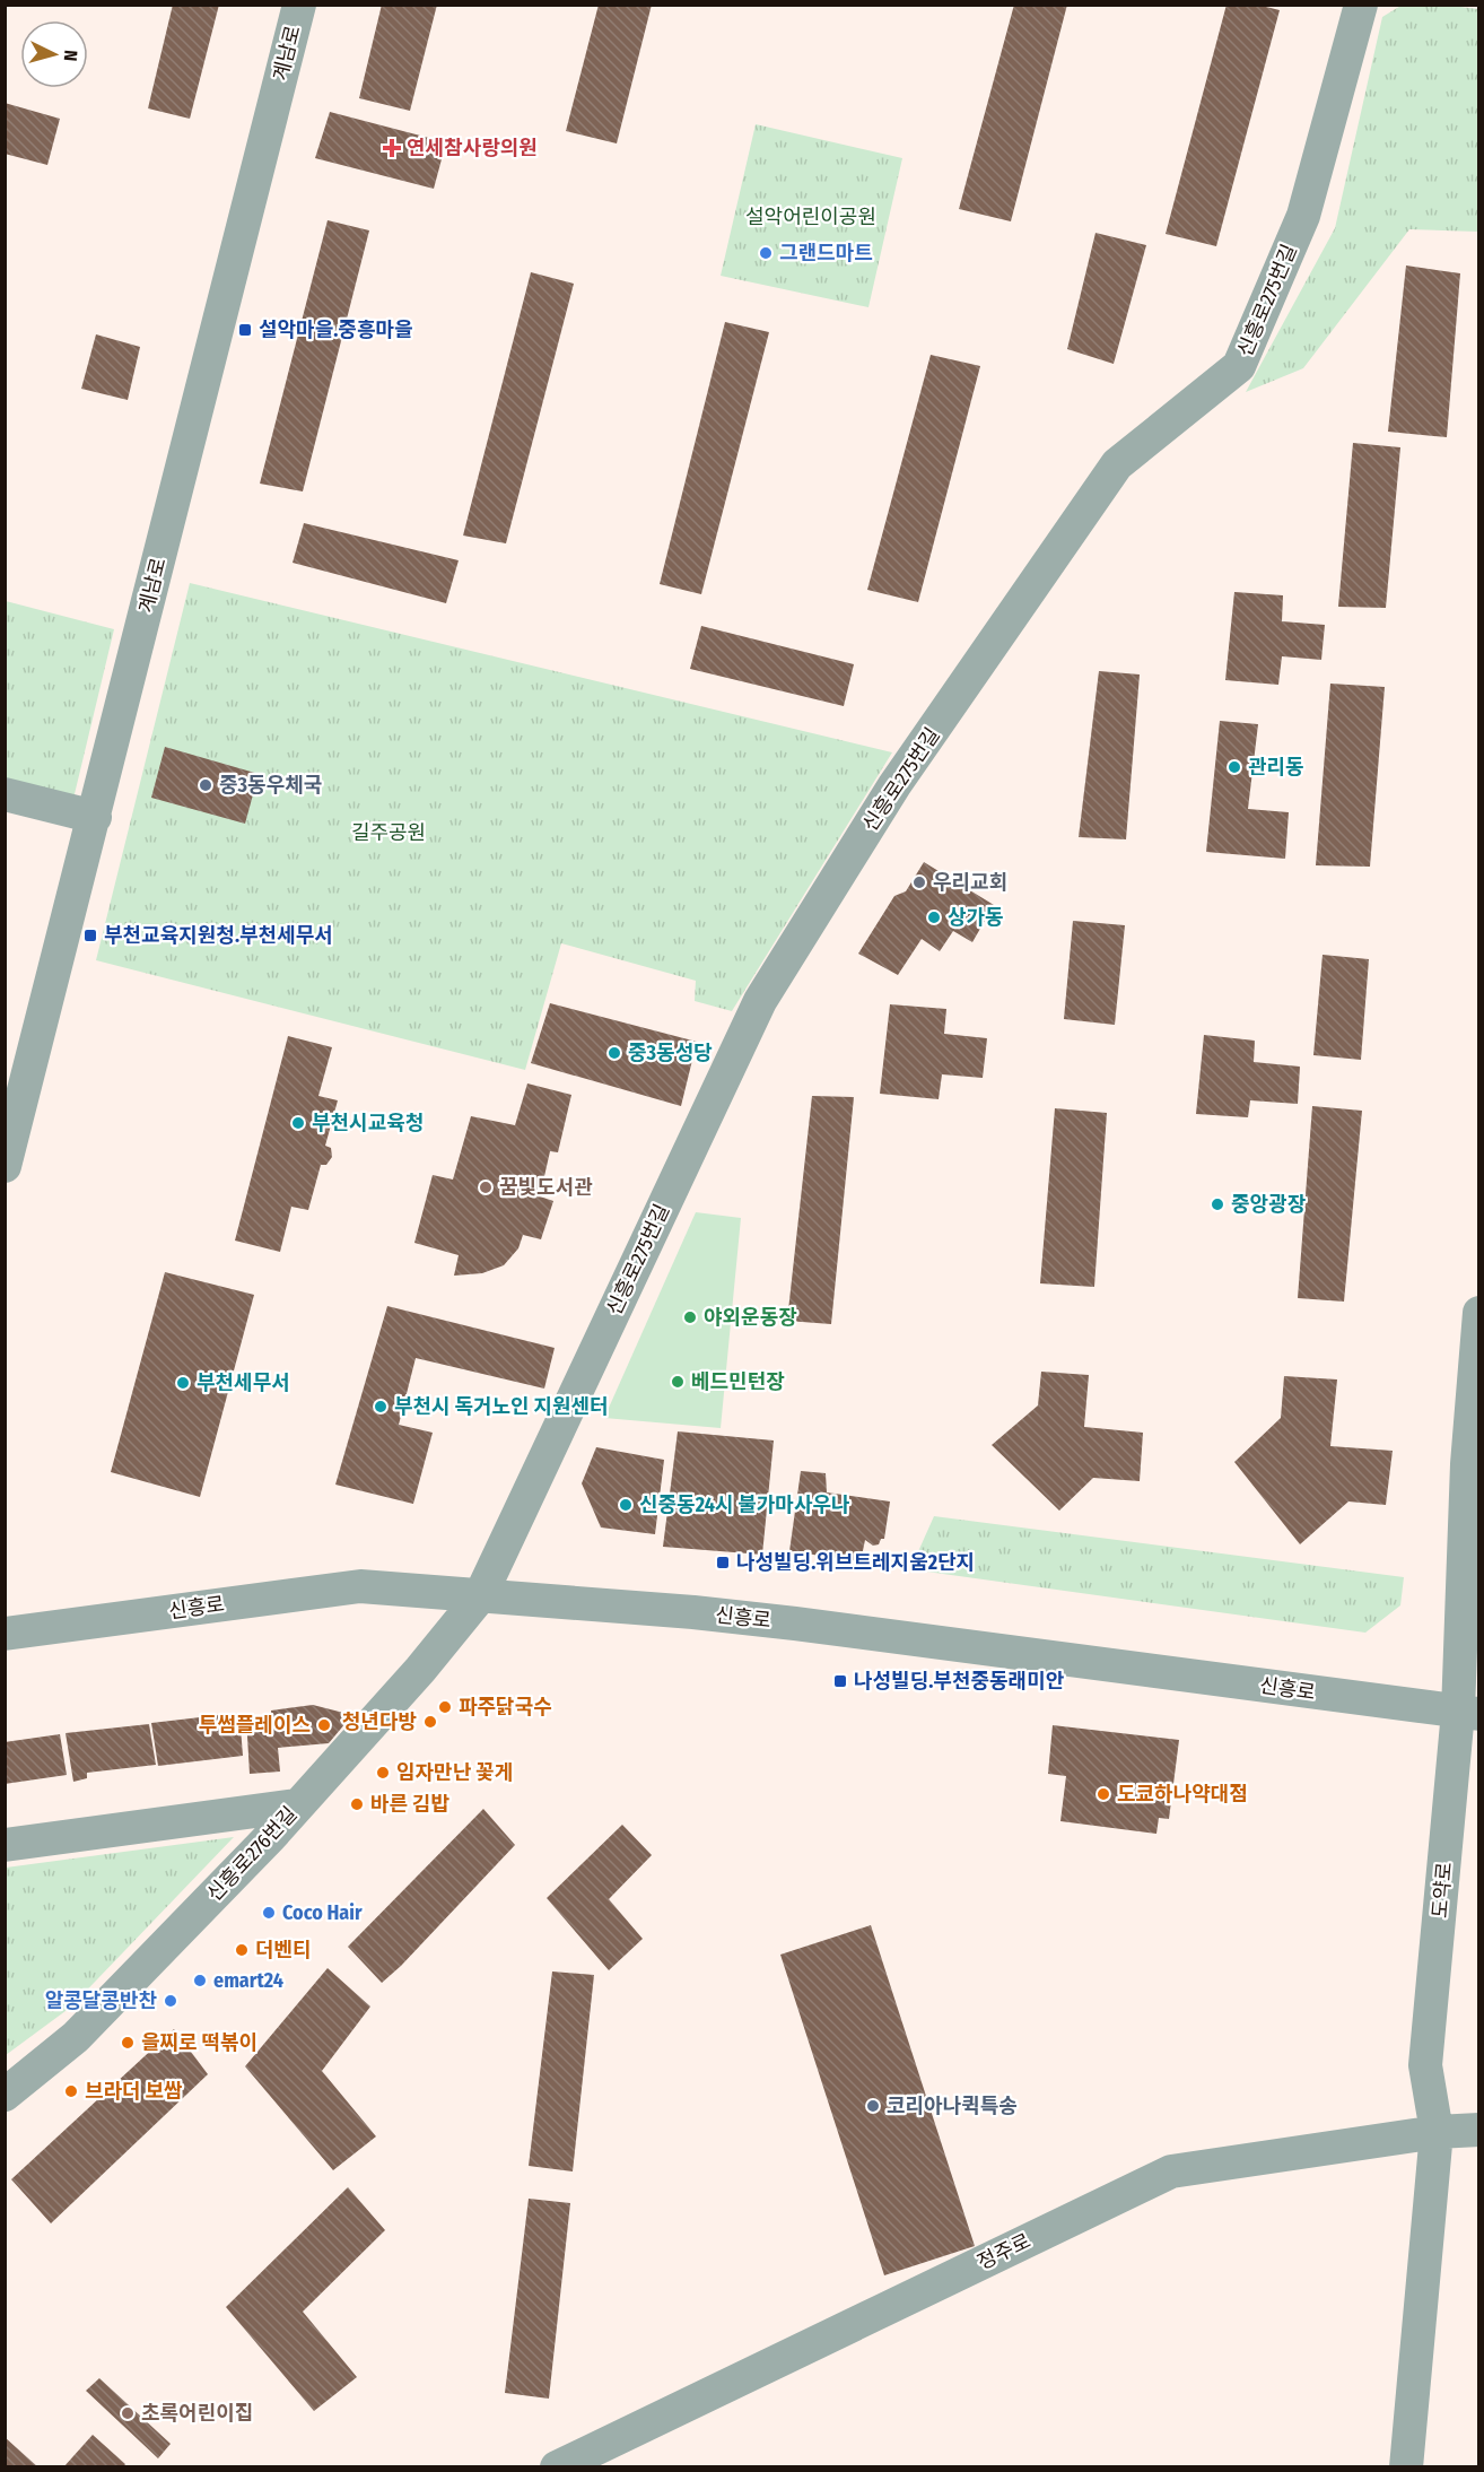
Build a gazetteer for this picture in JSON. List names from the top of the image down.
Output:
{
  "streets": {
    "street": [
      "계남로",
      "신흥로275번길",
      "신흥로",
      "신흥로276번길",
      "도약로",
      "정주로"
    ]
  },
  "crossings": [
    ["신흥로275번길", "신흥로"],
    ["신흥로275번길", "신흥로276번길"],
    ["신흥로", "신흥로276번길"],
    ["신흥로", "도약로"],
    ["도약로", "정주로"]
  ],
  "parks": ["설악어린이공원", "길주공원"],
  "places": {
    "health": ["연세참사랑의원"],
    "other": [
      "그랜드마트",
      "관리동",
      "중3동우체국",
      "우리교회",
      "상가동",
      "중3동성당",
      "부천시교육청",
      "꿈빛도서관",
      "중앙광장",
      "야외운동장",
      "베드민턴장",
      "부천세무서",
      "부천시 독거노인 지원센터",
      "신중동24시 불가마사우나",
      "파주닭국수",
      "청년다방",
      "투썸플레이스",
      "임자만난 꽃게",
      "도쿄하나약대점",
      "바른 김밥",
      "Coco Hair",
      "더벤티",
      "emart24",
      "알콩달콩반찬",
      "을찌로 떡볶이",
      "브라더 보쌈",
      "코리아나퀵특송",
      "초록어린이집"
    ],
    "transit": [
      "설악마을.중흥마을",
      "부천교육지원청.부천세무서",
      "나성빌딩.위브트레지움2단지",
      "나성빌딩.부천중동래미안"
    ]
  },
  "north": "right"
}
